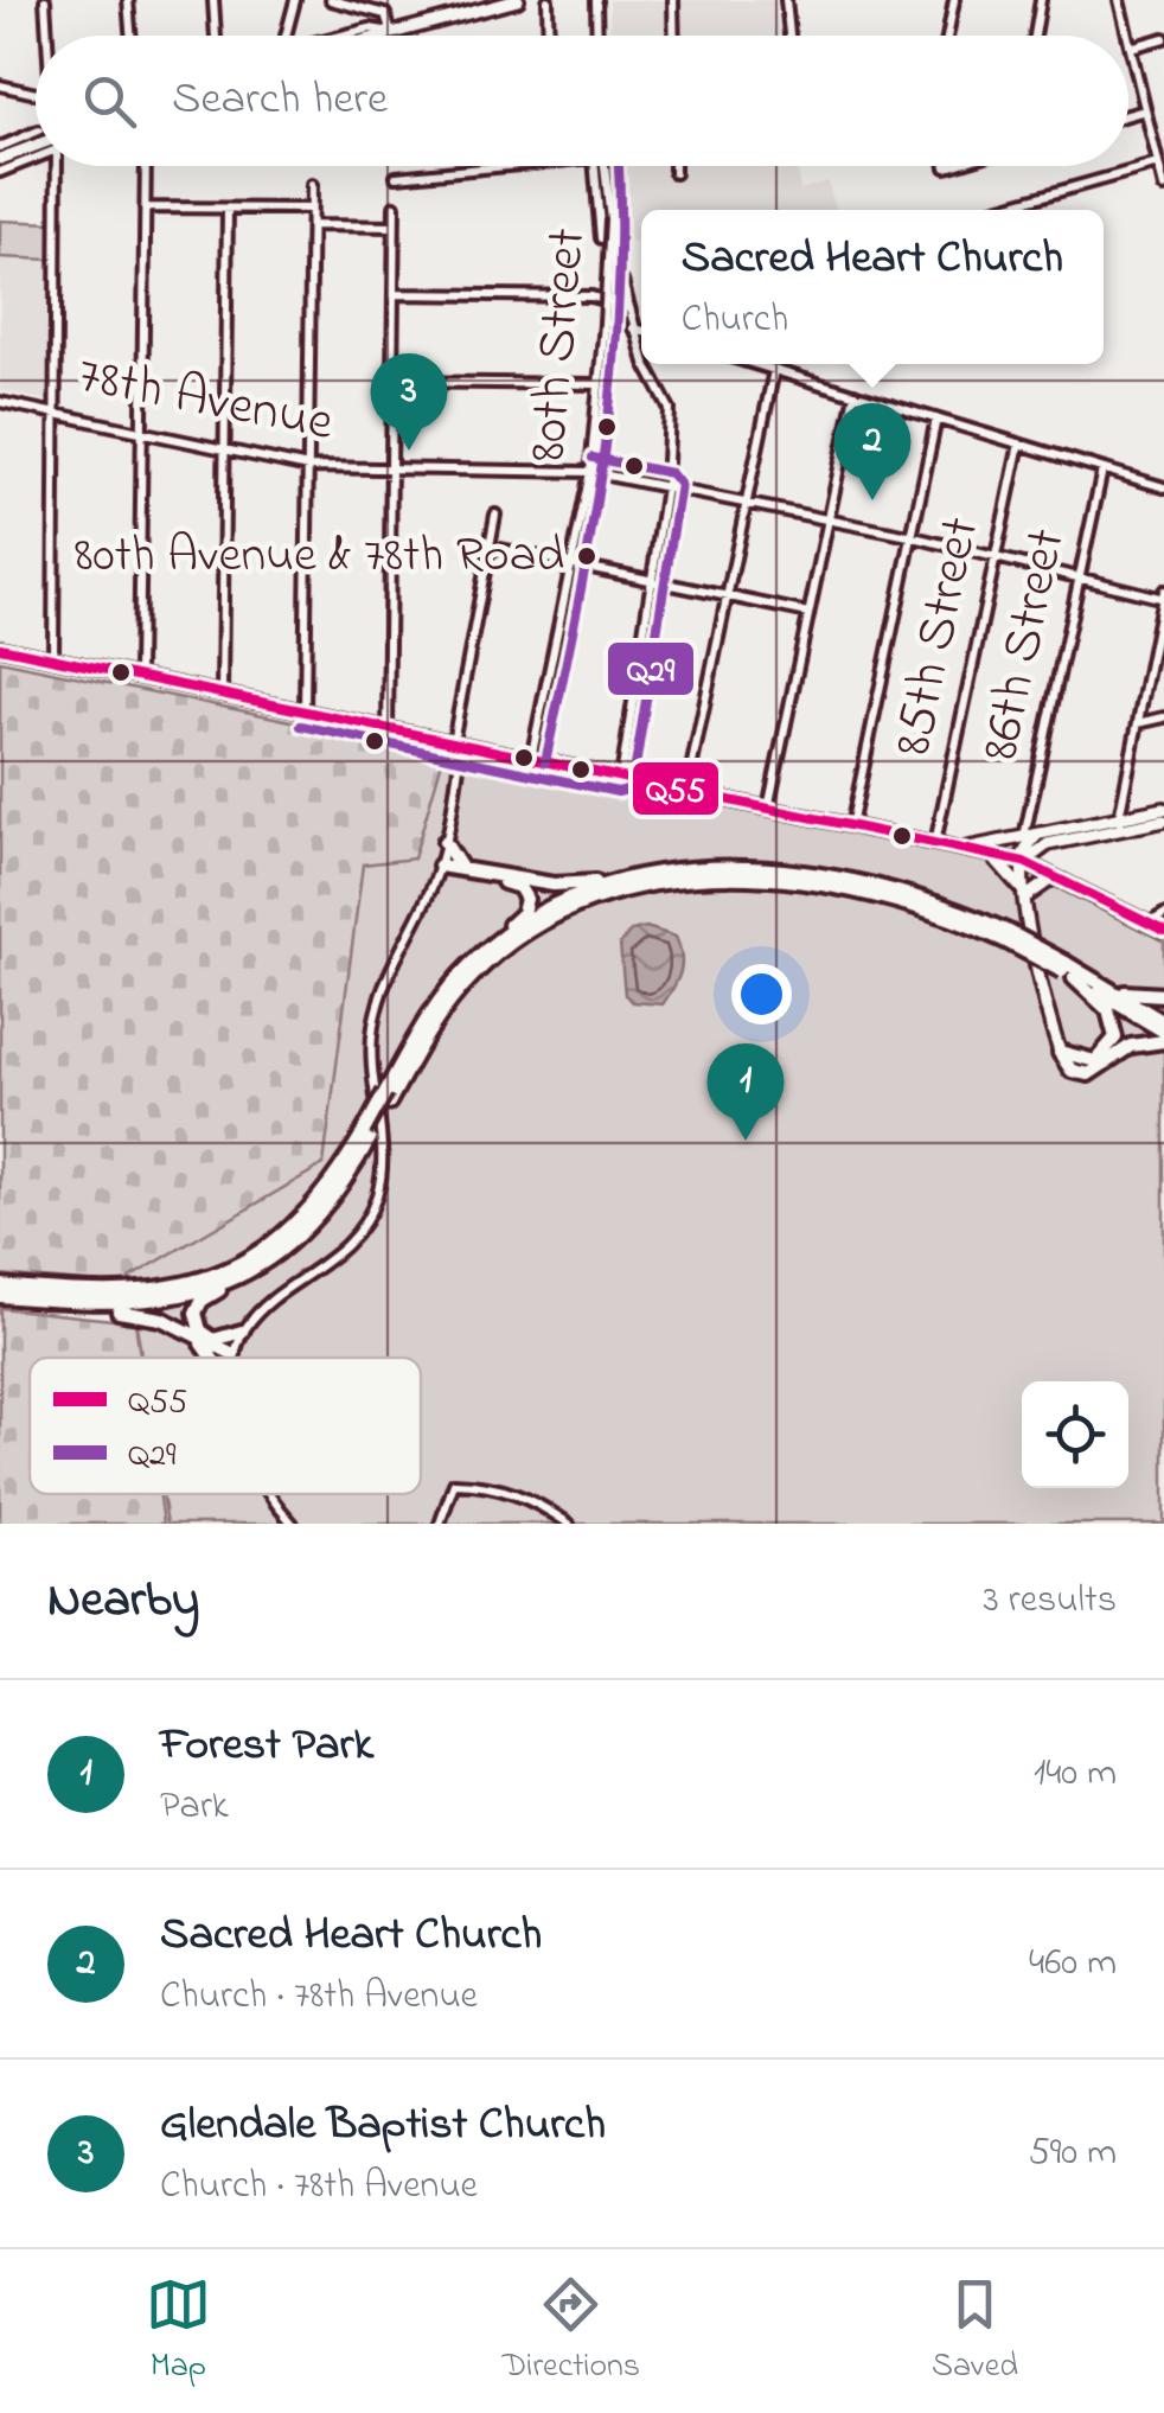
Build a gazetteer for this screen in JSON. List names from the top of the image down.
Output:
{
  "streets": {
    "street": [
      "80th Street",
      "78th Avenue",
      "85th Street",
      "86th Street"
    ]
  },
  "crossings": [
    ["80th Street", "78th Avenue"],
    ["78th Avenue", "85th Street"],
    ["78th Avenue", "86th Street"]
  ],
  "places": ["80th Avenue & 78th Road"],
  "lines": ["transit line Q29", "transit line Q55"],
  "legend": ["Q55", "Q29"],
  "page": {
    "search": "Search here",
    "popup": ["Sacred Heart Church", "Church"],
    "pins": ["3", "2", "1"],
    "heading": ["Nearby", "3 results"],
    "list": [
      {
        "mark": "1",
        "name": "Forest Park",
        "note": "Park",
        "value": "140 m"
      },
      {
        "mark": "2",
        "name": "Sacred Heart Church",
        "note": "Church · 78th Avenue",
        "value": "460 m"
      },
      {
        "mark": "3",
        "name": "Glendale Baptist Church",
        "note": "Church · 78th Avenue",
        "value": "590 m"
      }
    ],
    "nav": ["Map", "Directions", "Saved"]
  }
}
